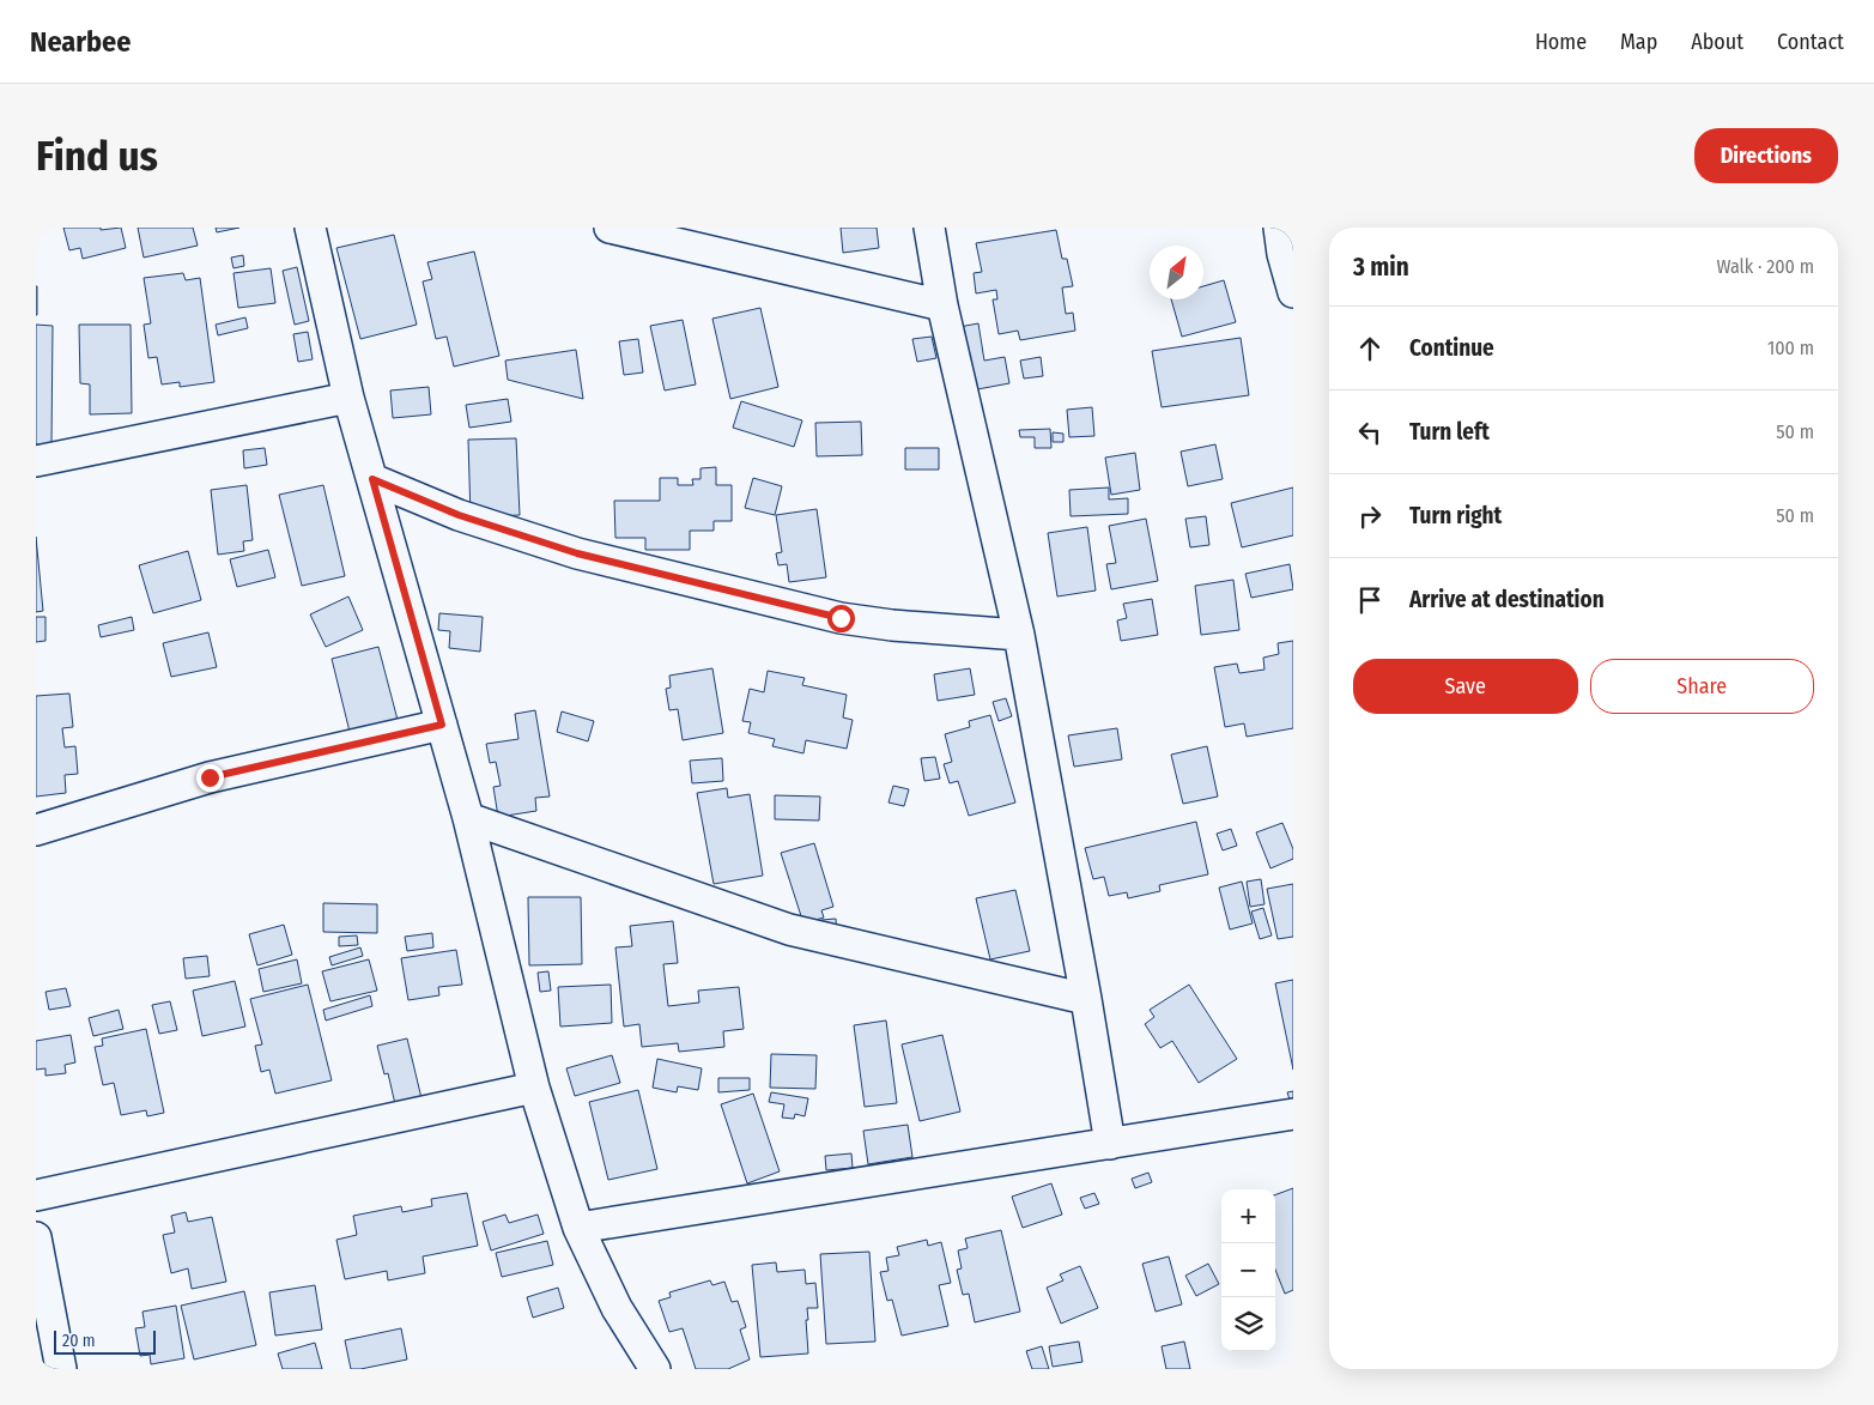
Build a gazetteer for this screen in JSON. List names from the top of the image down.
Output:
{
  "scale_bar": "20 m",
  "north": "top right",
  "page": {
    "header": "Nearbee",
    "nav": [
      "Home",
      "Map",
      "About",
      "Contact"
    ],
    "buttons": [
      "Directions",
      ["Save", "Share"]
    ],
    "title": "Find us",
    "heading": ["3 min", "Walk · 200 m"],
    "list": [
      ["Continue", "100 m"],
      ["Turn left", "50 m"],
      ["Turn right", "50 m"],
      "Arrive at destination"
    ],
    "map_buttons": ["+", "−"],
    "scale": "20 m"
  }
}
